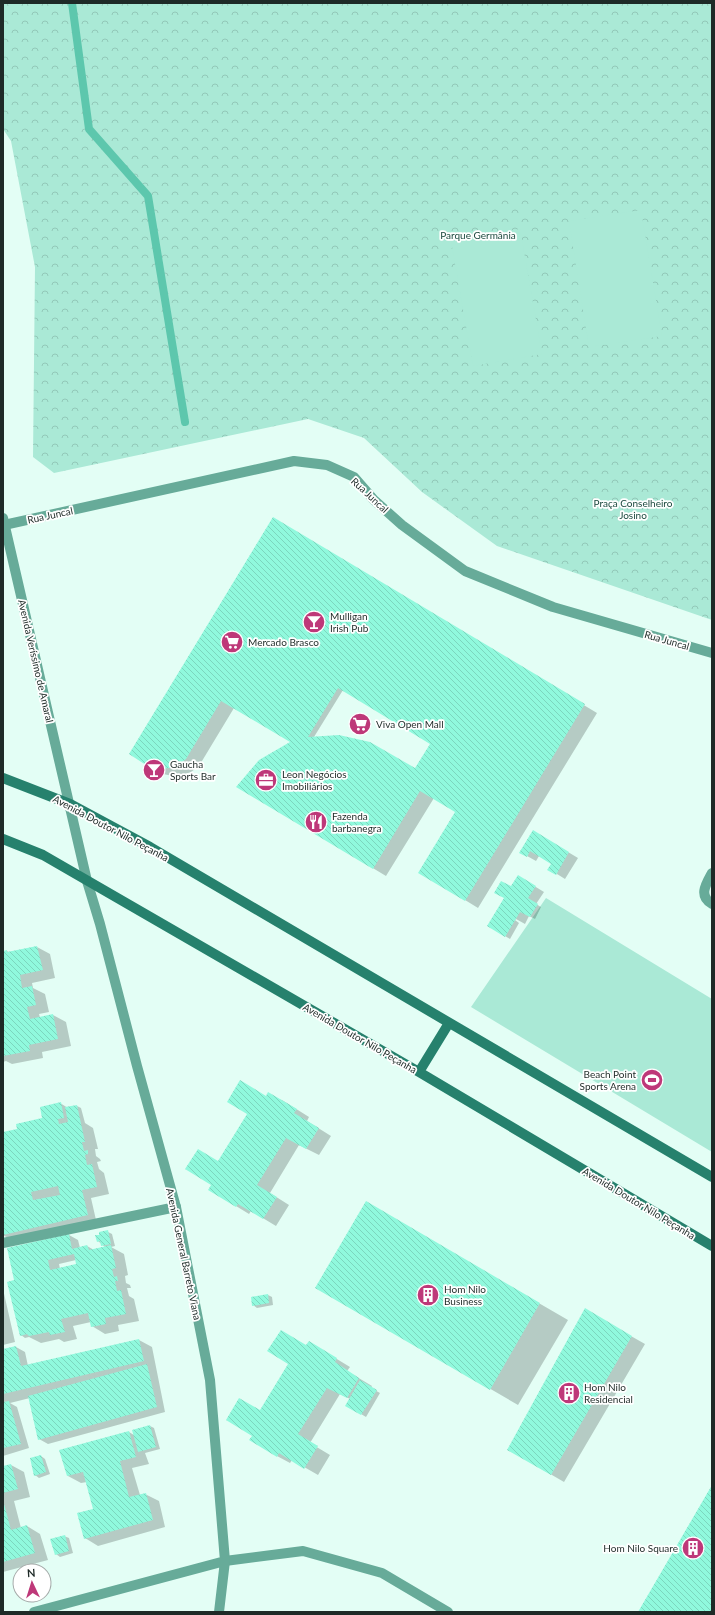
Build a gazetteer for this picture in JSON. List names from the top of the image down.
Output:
{
  "streets": {
    "main road": ["Avenida Doutor Nilo Peçanha"],
    "street": ["Rua Juncal", "Avenida Veríssimo de Amaral", "Avenida General Barreto Viana"]
  },
  "crossings": [
    ["Rua Juncal", "Avenida Veríssimo de Amaral"],
    ["Avenida Veríssimo de Amaral", "Avenida Doutor Nilo Peçanha"],
    ["Avenida Veríssimo de Amaral", "Avenida General Barreto Viana"],
    ["Avenida Doutor Nilo Peçanha", "Avenida General Barreto Viana"]
  ],
  "parks": ["Parque Germânia", "Praça Conselheiro Josino"],
  "places": {
    "bar": ["Mulligan Irish Pub", "Gaucha Sports Bar"],
    "supermarket": ["Mercado Brasco", "Viva Open Mall"],
    "office": ["Leon Negócios Imobiliários"],
    "restaurant": ["Fazenda barbanegra"],
    "sports": ["Beach Point Sports Arena"],
    "building": ["Hom Nilo Business", "Hom Nilo Residencial", "Hom Nilo Square"]
  },
  "north": "top"
}
